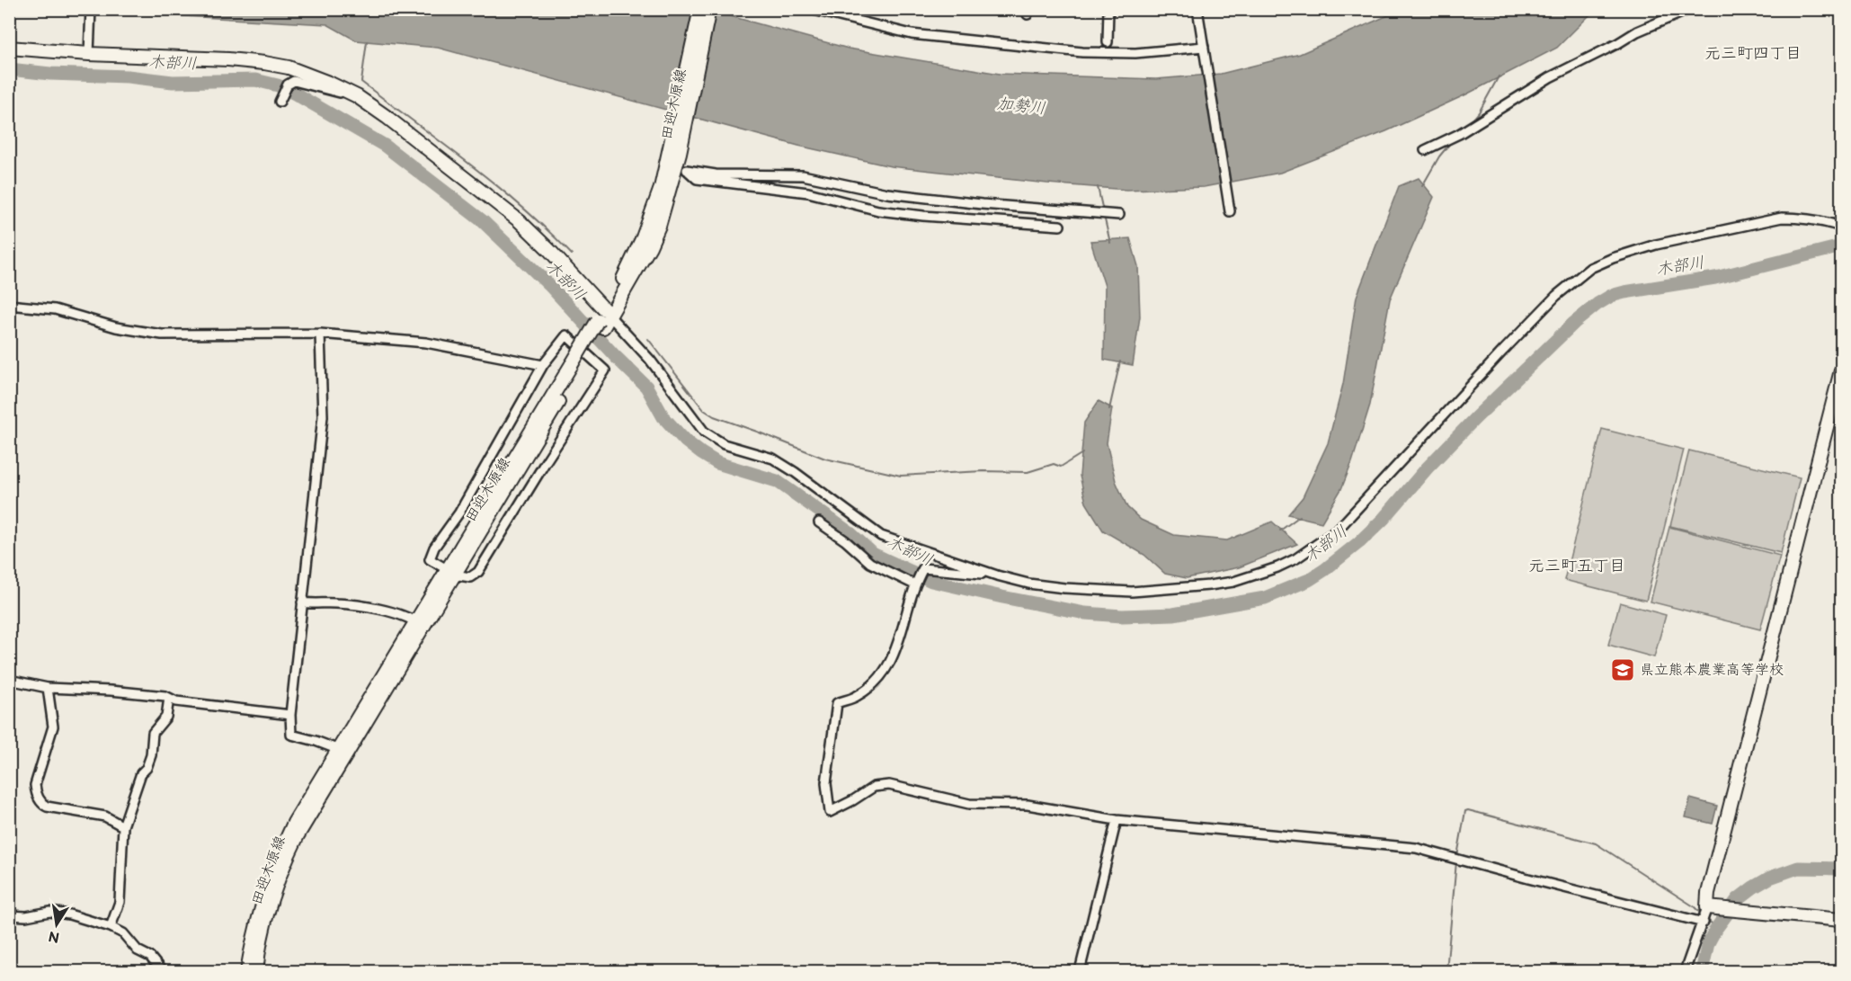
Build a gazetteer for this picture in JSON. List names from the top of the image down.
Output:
{
  "streets": {
    "main road": ["田迎木原線"]
  },
  "districts": ["元三町四丁目", "元三町五丁目"],
  "water": ["木部川", "加勢川"],
  "places": {
    "school or university": ["県立熊本農業高等学校"]
  },
  "north": "bottom"
}
